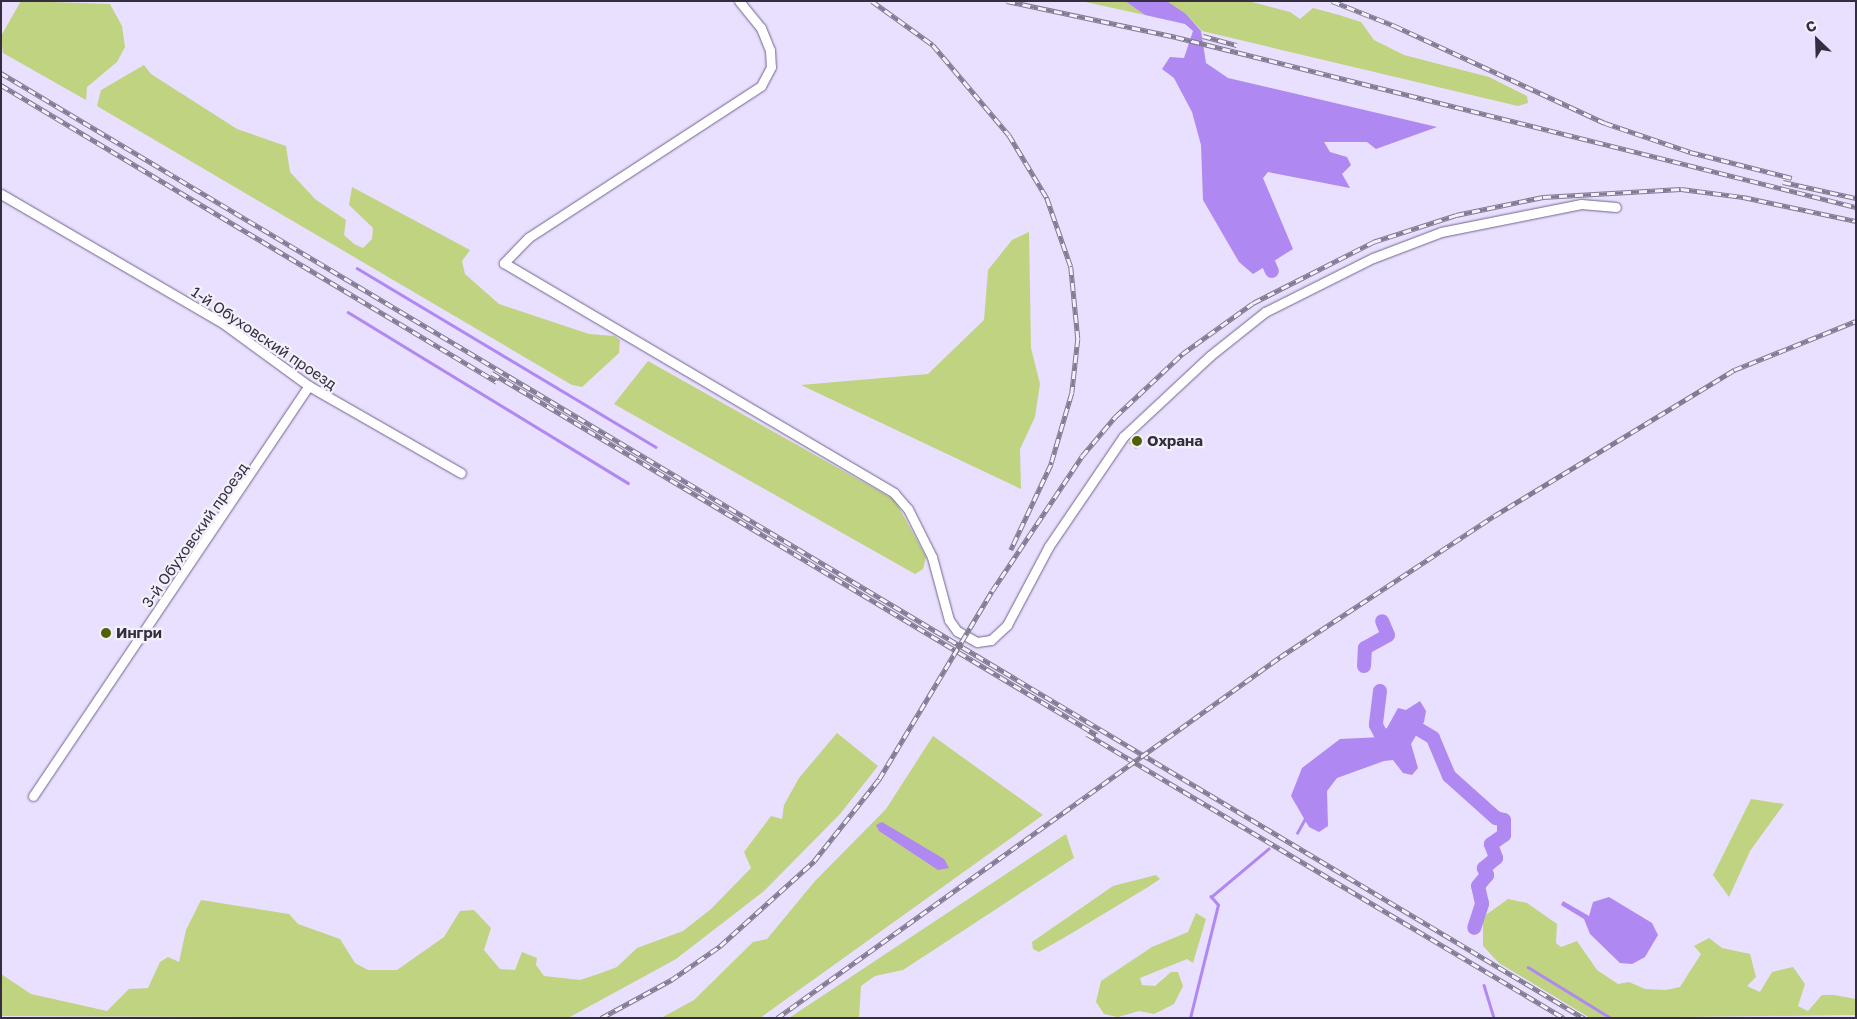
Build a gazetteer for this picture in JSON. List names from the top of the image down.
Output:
{
  "streets": {
    "street": ["1-й Обуховский проезд", "3-й Обуховский проезд"]
  },
  "crossings": [
    ["1-й Обуховский проезд", "3-й Обуховский проезд"]
  ],
  "places": ["Охрана", "Ингри"],
  "north": "top left"
}
